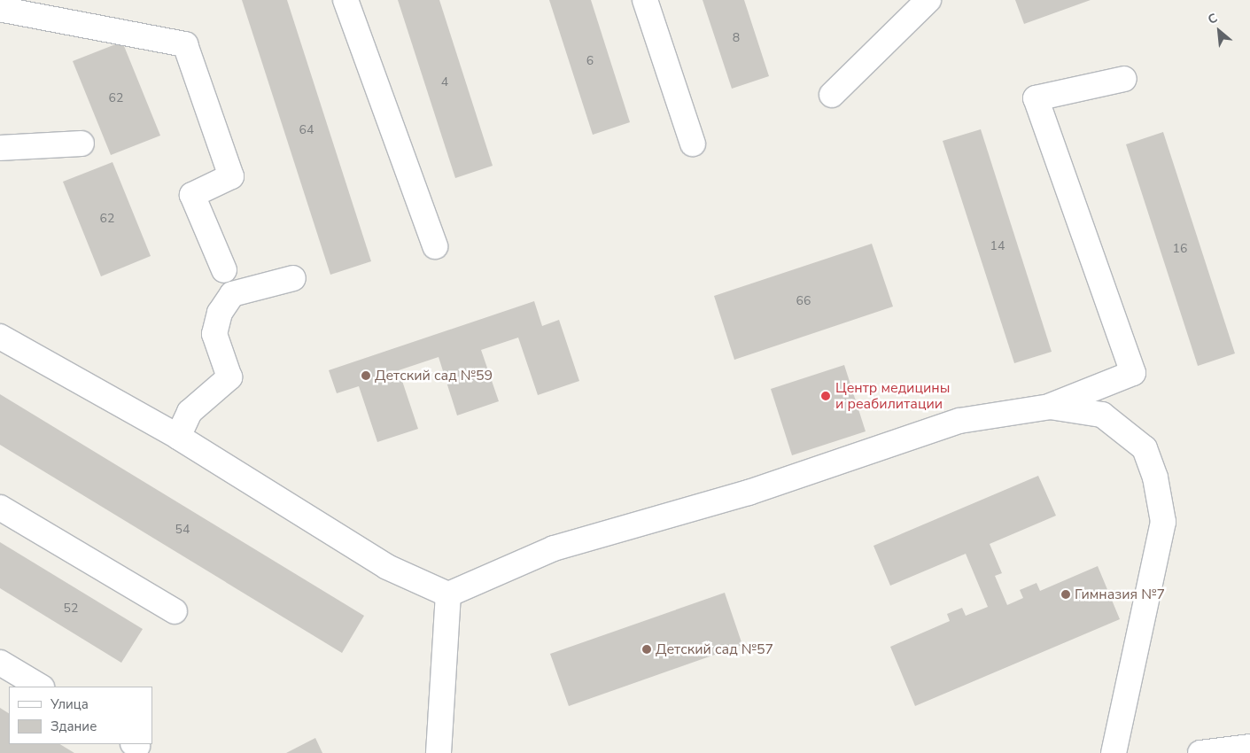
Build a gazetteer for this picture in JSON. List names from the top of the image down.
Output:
{
  "places": [
    "Детский сад №59",
    "Центр медицины и реабилитации",
    "Гимназия №7",
    "Детский сад №57"
  ],
  "house_numbers": [
    "8",
    "6",
    "4",
    "62",
    "64",
    "62",
    "14",
    "16",
    "66",
    "54",
    "52"
  ],
  "legend": ["Улица", "Здание"],
  "north": "top left"
}
